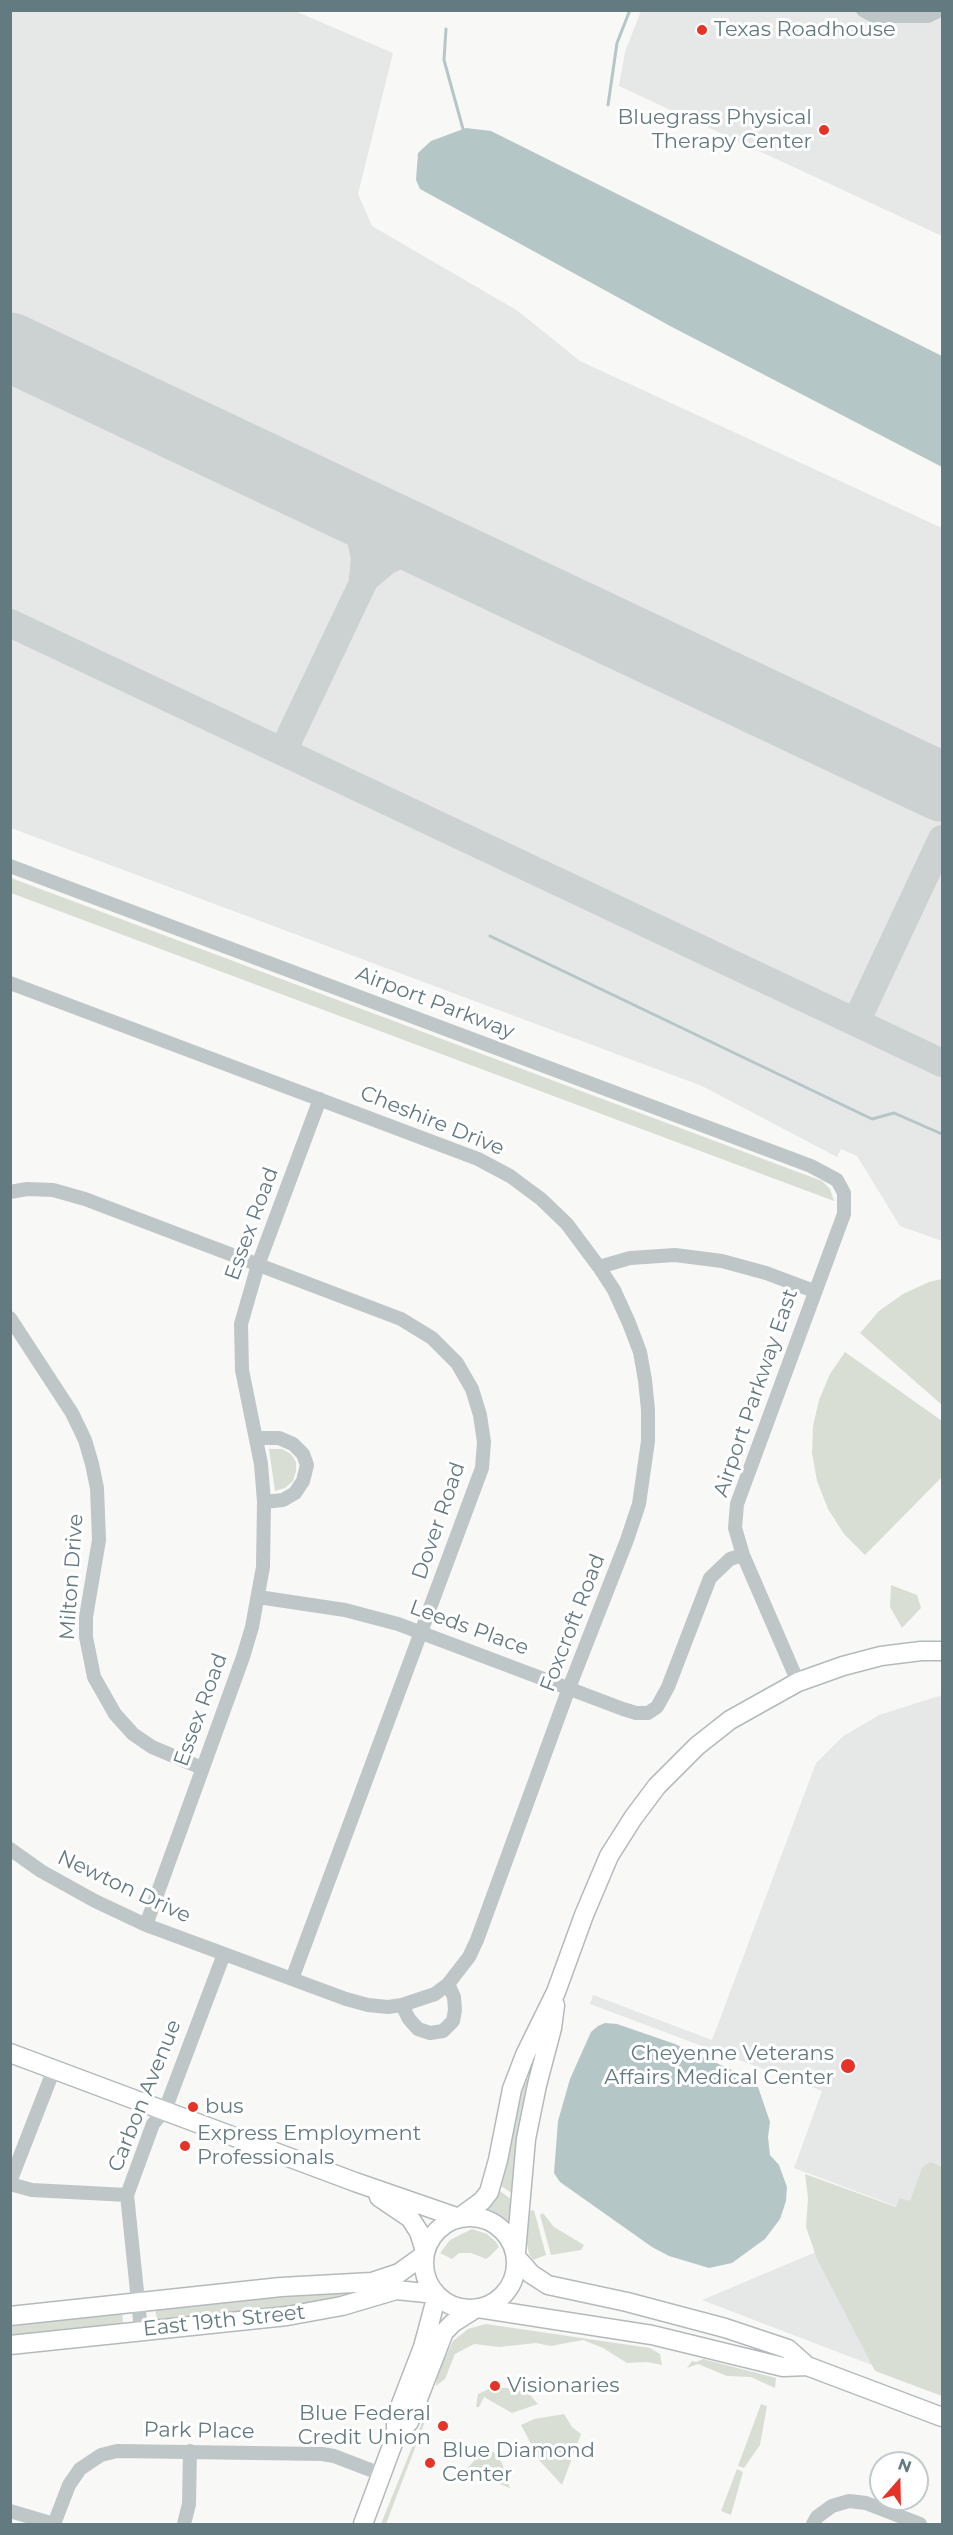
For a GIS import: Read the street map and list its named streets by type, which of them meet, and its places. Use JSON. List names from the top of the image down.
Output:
{
  "streets": {
    "main road": ["East 19th Street"],
    "street": [
      "Airport Parkway",
      "Cheshire Drive",
      "Essex Road",
      "Airport Parkway East",
      "Dover Road",
      "Milton Drive",
      "Foxcroft Road",
      "Leeds Place",
      "Newton Drive",
      "Carbon Avenue",
      "Park Place"
    ]
  },
  "crossings": [
    ["Airport Parkway", "Airport Parkway East"],
    ["Cheshire Drive", "Essex Road"],
    ["Cheshire Drive", "Foxcroft Road"],
    ["Essex Road", "Dover Road"],
    ["Essex Road", "Milton Drive"],
    ["Essex Road", "Leeds Place"],
    ["Essex Road", "Newton Drive"],
    ["Airport Parkway East", "Leeds Place"],
    ["Dover Road", "Foxcroft Road"],
    ["Dover Road", "Leeds Place"],
    ["Foxcroft Road", "Leeds Place"],
    ["Foxcroft Road", "Newton Drive"],
    ["Foxcroft Road", "Carbon Avenue"],
    ["Newton Drive", "Carbon Avenue"],
    ["Carbon Avenue", "East 19th Street"]
  ],
  "places": [
    "Texas Roadhouse",
    "Bluegrass Physical Therapy Center",
    "Cheyenne Veterans Affairs Medical Center",
    "bus",
    "Express Employment Professionals",
    "Visionaries",
    "Blue Federal Credit Union",
    "Blue Diamond Center"
  ],
  "north": "top"
}
